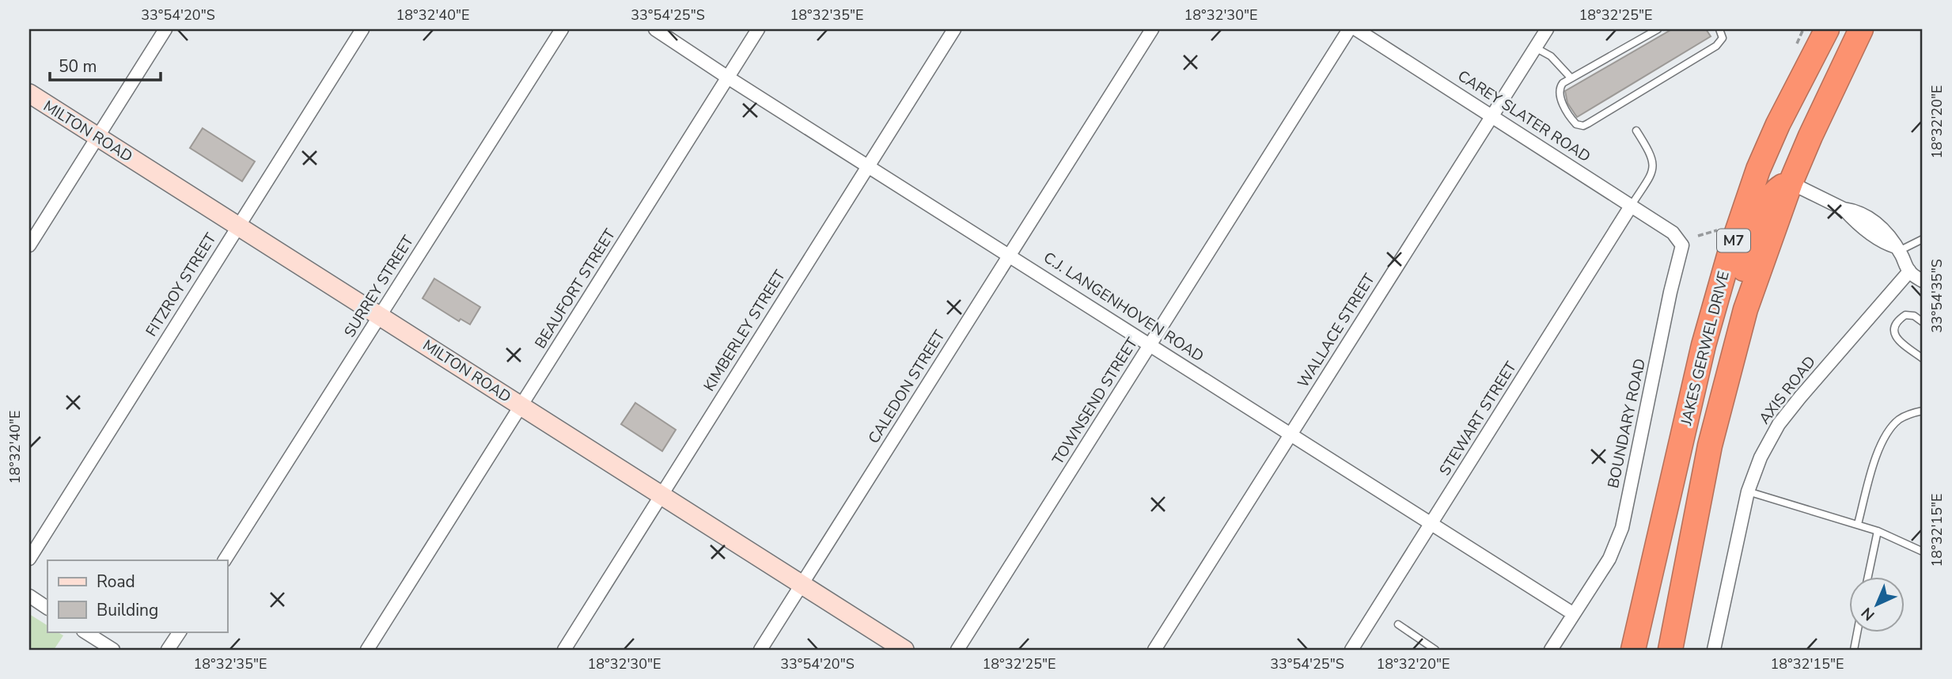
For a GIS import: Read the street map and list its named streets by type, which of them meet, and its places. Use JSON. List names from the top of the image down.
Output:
{
  "streets": {
    "highway": ["M7", "JAKES GERWEL DRIVE"],
    "street": [
      "CAREY SLATER ROAD",
      "MILTON ROAD",
      "FITZROY STREET",
      "SURREY STREET",
      "BEAUFORT STREET",
      "C.J. LANGENHOVEN ROAD",
      "KIMBERLEY STREET",
      "WALLACE STREET",
      "CALEDON STREET",
      "AXIS ROAD",
      "TOWNSEND STREET",
      "STEWART STREET",
      "BOUNDARY ROAD"
    ]
  },
  "crossings": [
    ["CAREY SLATER ROAD", "WALLACE STREET"],
    ["CAREY SLATER ROAD", "STEWART STREET"],
    ["CAREY SLATER ROAD", "BOUNDARY ROAD"],
    ["MILTON ROAD", "FITZROY STREET"],
    ["MILTON ROAD", "SURREY STREET"],
    ["MILTON ROAD", "BEAUFORT STREET"],
    ["MILTON ROAD", "KIMBERLEY STREET"],
    ["MILTON ROAD", "CALEDON STREET"],
    ["BEAUFORT STREET", "C.J. LANGENHOVEN ROAD"],
    ["C.J. LANGENHOVEN ROAD", "KIMBERLEY STREET"],
    ["C.J. LANGENHOVEN ROAD", "WALLACE STREET"],
    ["C.J. LANGENHOVEN ROAD", "CALEDON STREET"],
    ["C.J. LANGENHOVEN ROAD", "TOWNSEND STREET"],
    ["C.J. LANGENHOVEN ROAD", "STEWART STREET"],
    ["C.J. LANGENHOVEN ROAD", "BOUNDARY ROAD"]
  ],
  "legend": ["Road", "Building"],
  "scale_bar": "50 m",
  "north": "bottom left",
  "coordinates": [
    "33°54'20\"S",
    "18°32'40\"E",
    "33°54'25\"S",
    "18°32'35\"E",
    "18°32'30\"E",
    "18°32'25\"E",
    "18°32'20\"E",
    "33°54'35\"S",
    "18°32'15\"E"
  ]
}
